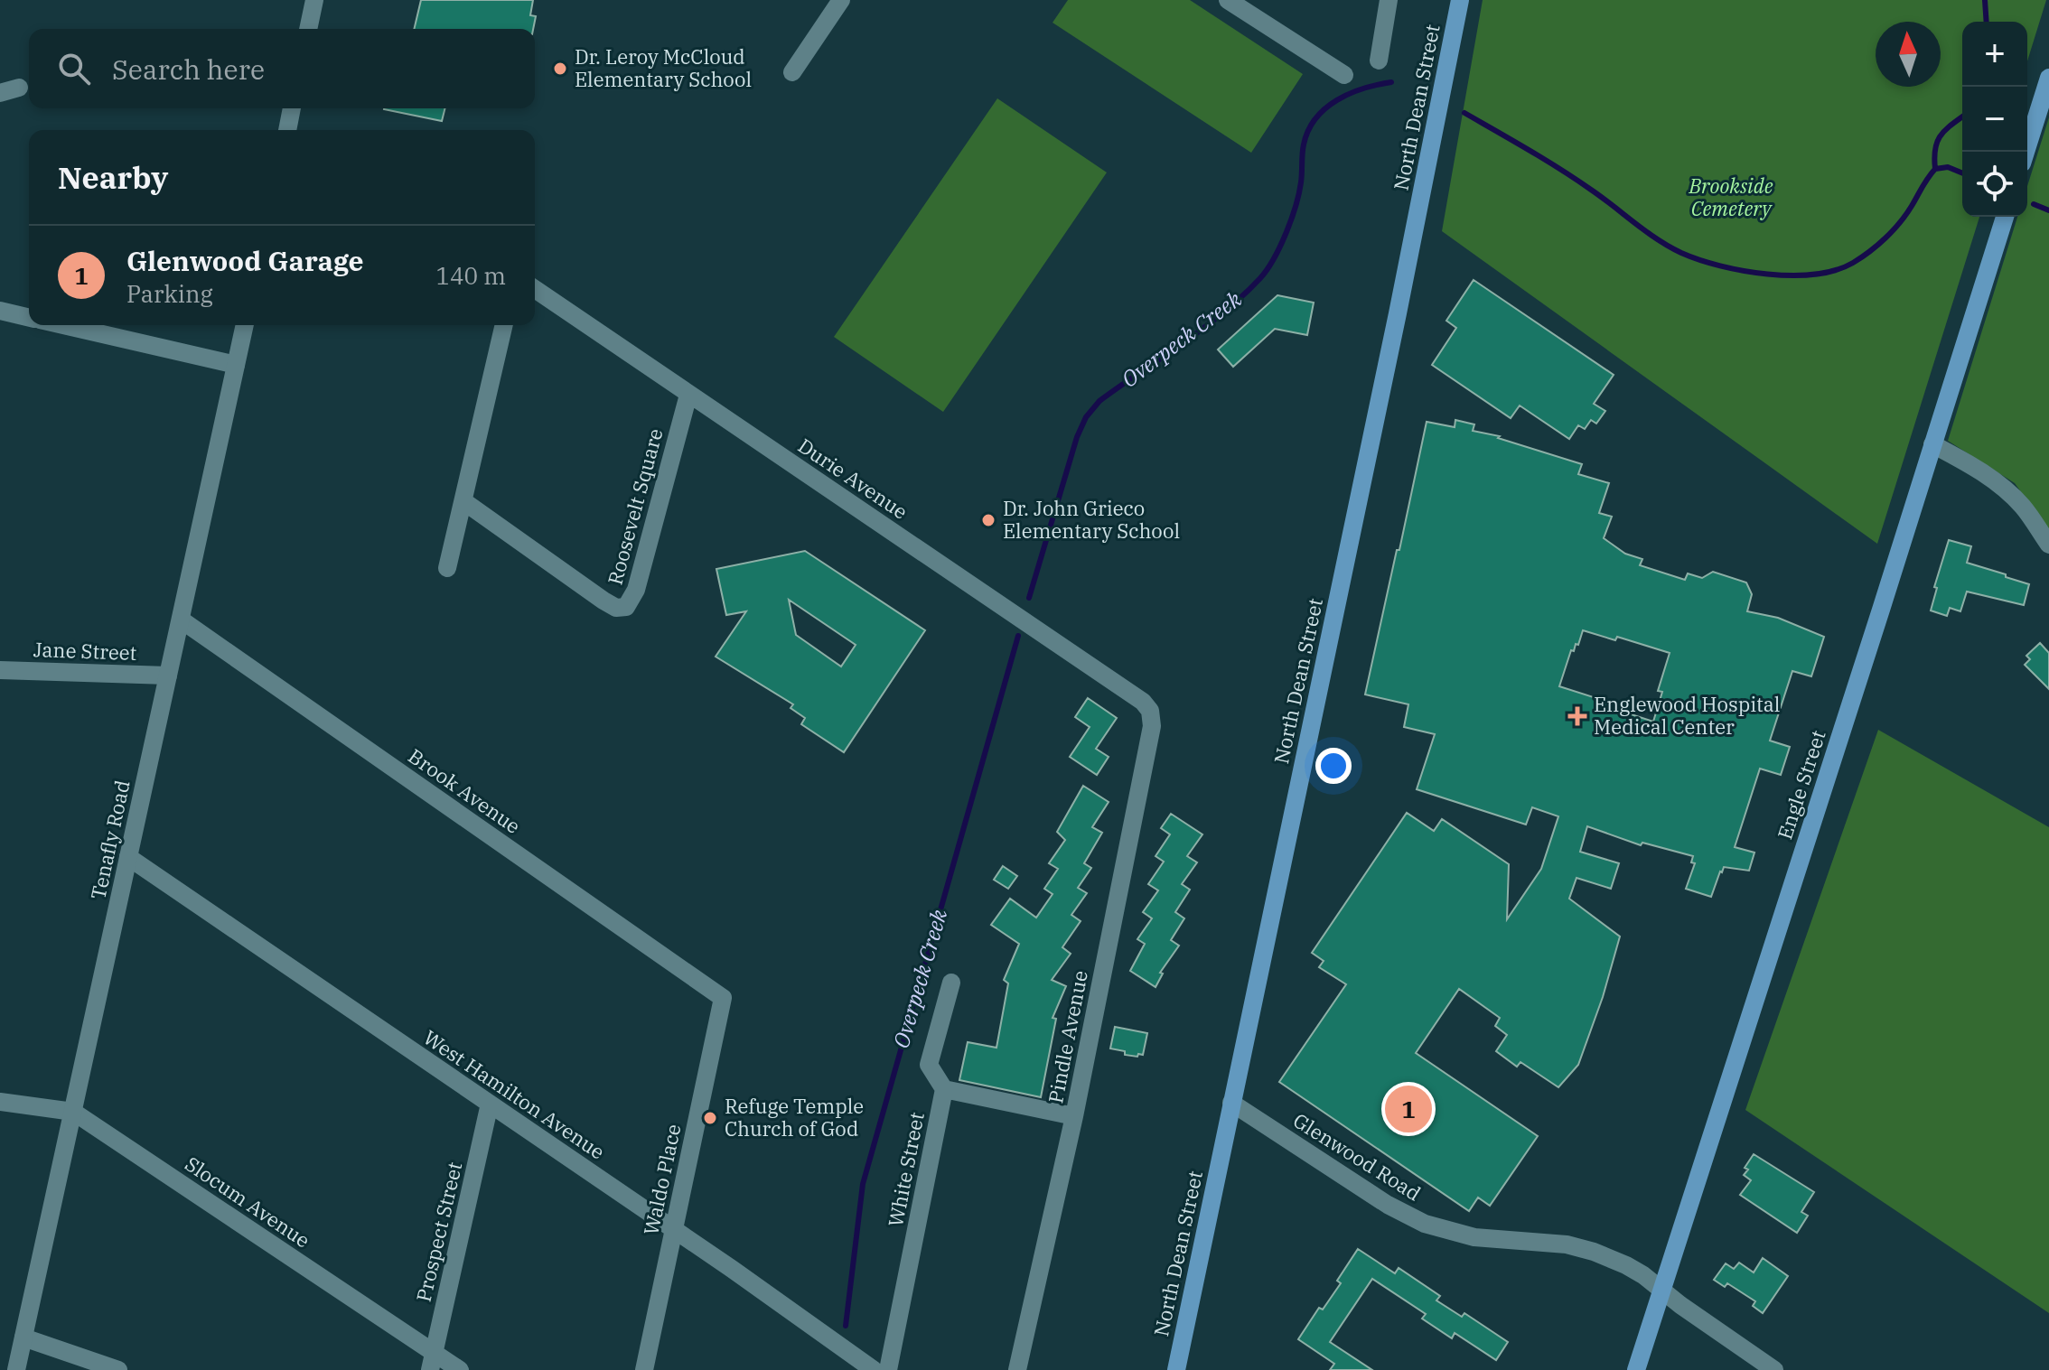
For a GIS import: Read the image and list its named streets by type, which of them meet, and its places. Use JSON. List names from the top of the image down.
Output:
{
  "streets": {
    "main road": ["North Dean Street", "Engle Street"],
    "street": [
      "Durie Avenue",
      "Roosevelt Square",
      "Jane Street",
      "Brook Avenue",
      "Tenafly Road",
      "Pindle Avenue",
      "West Hamilton Avenue",
      "Glenwood Road",
      "White Street",
      "Waldo Place",
      "Slocum Avenue",
      "Prospect Street"
    ]
  },
  "crossings": [
    ["North Dean Street", "Glenwood Road"],
    ["Durie Avenue", "Roosevelt Square"],
    ["Durie Avenue", "Pindle Avenue"],
    ["Jane Street", "Tenafly Road"],
    ["Engle Street", "Glenwood Road"],
    ["Brook Avenue", "Tenafly Road"],
    ["Brook Avenue", "Waldo Place"],
    ["Tenafly Road", "West Hamilton Avenue"],
    ["Tenafly Road", "Slocum Avenue"],
    ["West Hamilton Avenue", "Waldo Place"],
    ["West Hamilton Avenue", "Prospect Street"],
    ["Slocum Avenue", "Prospect Street"]
  ],
  "water": ["Overpeck Creek"],
  "parks": ["Brookside Cemetery"],
  "places": {
    "other": ["Dr. Leroy McCloud Elementary School", "Dr. John Grieco Elementary School", "Refuge Temple Church of God"],
    "health": ["Englewood Hospital Medical Center"]
  },
  "north": "top",
  "page": {
    "map_buttons": ["+", "−"],
    "search": "Search here",
    "heading": "Nearby",
    "list": [
      {
        "mark": "1",
        "name": "Glenwood Garage",
        "note": "Parking",
        "value": "140 m"
      }
    ],
    "pins": "1"
  }
}
